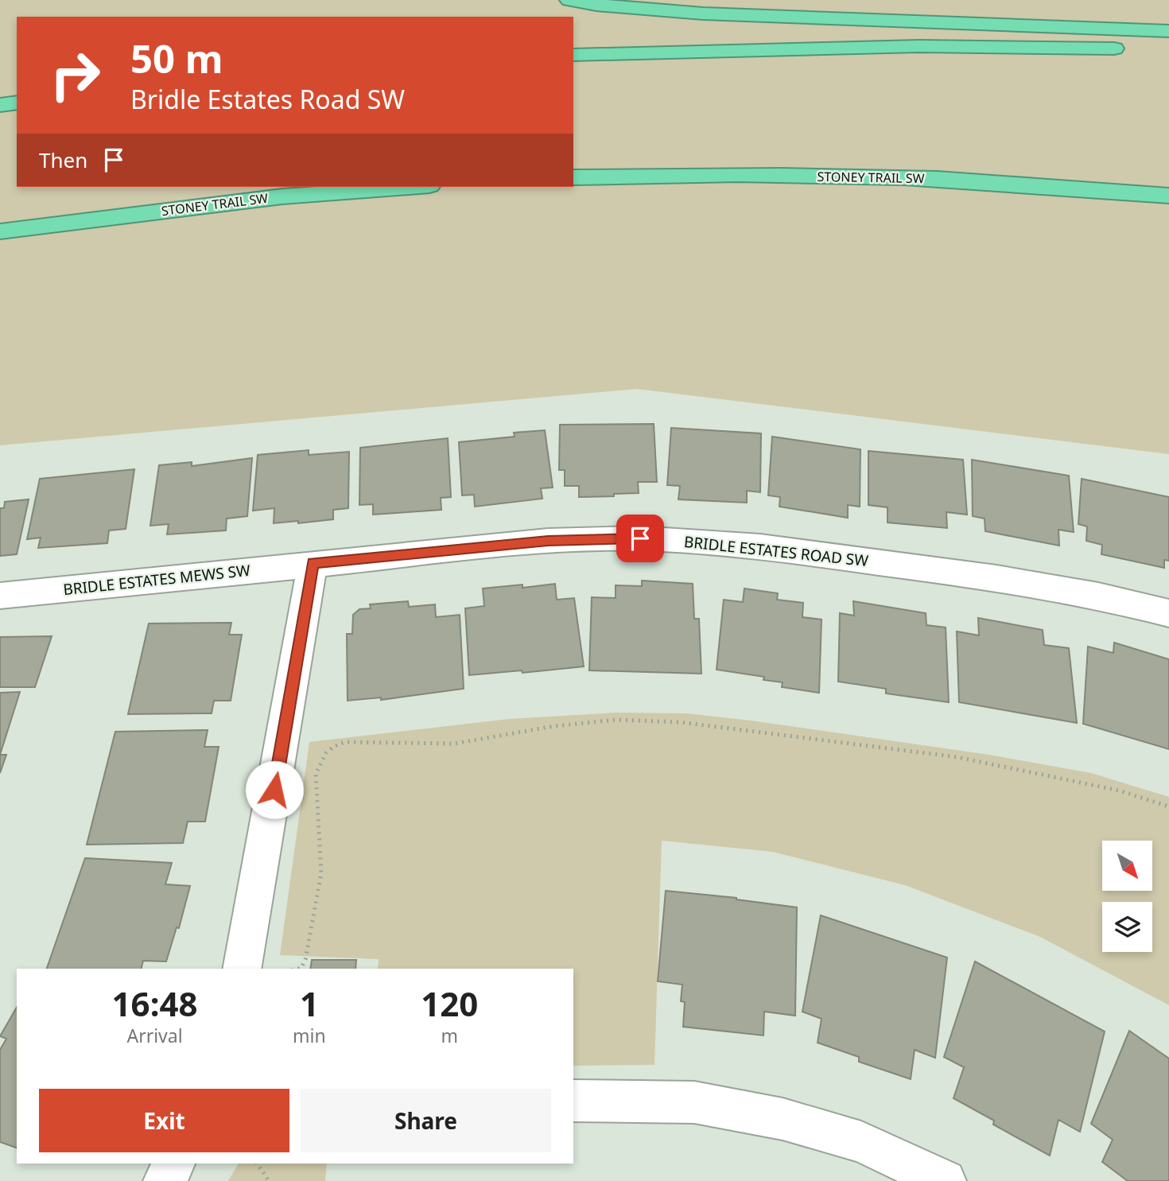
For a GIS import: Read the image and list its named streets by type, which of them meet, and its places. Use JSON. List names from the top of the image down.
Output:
{
  "streets": {
    "highway": ["STONEY TRAIL SW"],
    "street": ["BRIDLE ESTATES ROAD SW", "BRIDLE ESTATES MEWS SW"]
  },
  "crossings": [
    ["BRIDLE ESTATES ROAD SW", "BRIDLE ESTATES MEWS SW"]
  ],
  "north": "bottom right",
  "page": {
    "turn": ["50 m", "Bridle Estates Road SW"],
    "then": "Then",
    "eta": [
      "16:48",
      "Arrival",
      "1",
      "min",
      "120",
      "m"
    ],
    "buttons": ["Exit", "Share"]
  }
}
